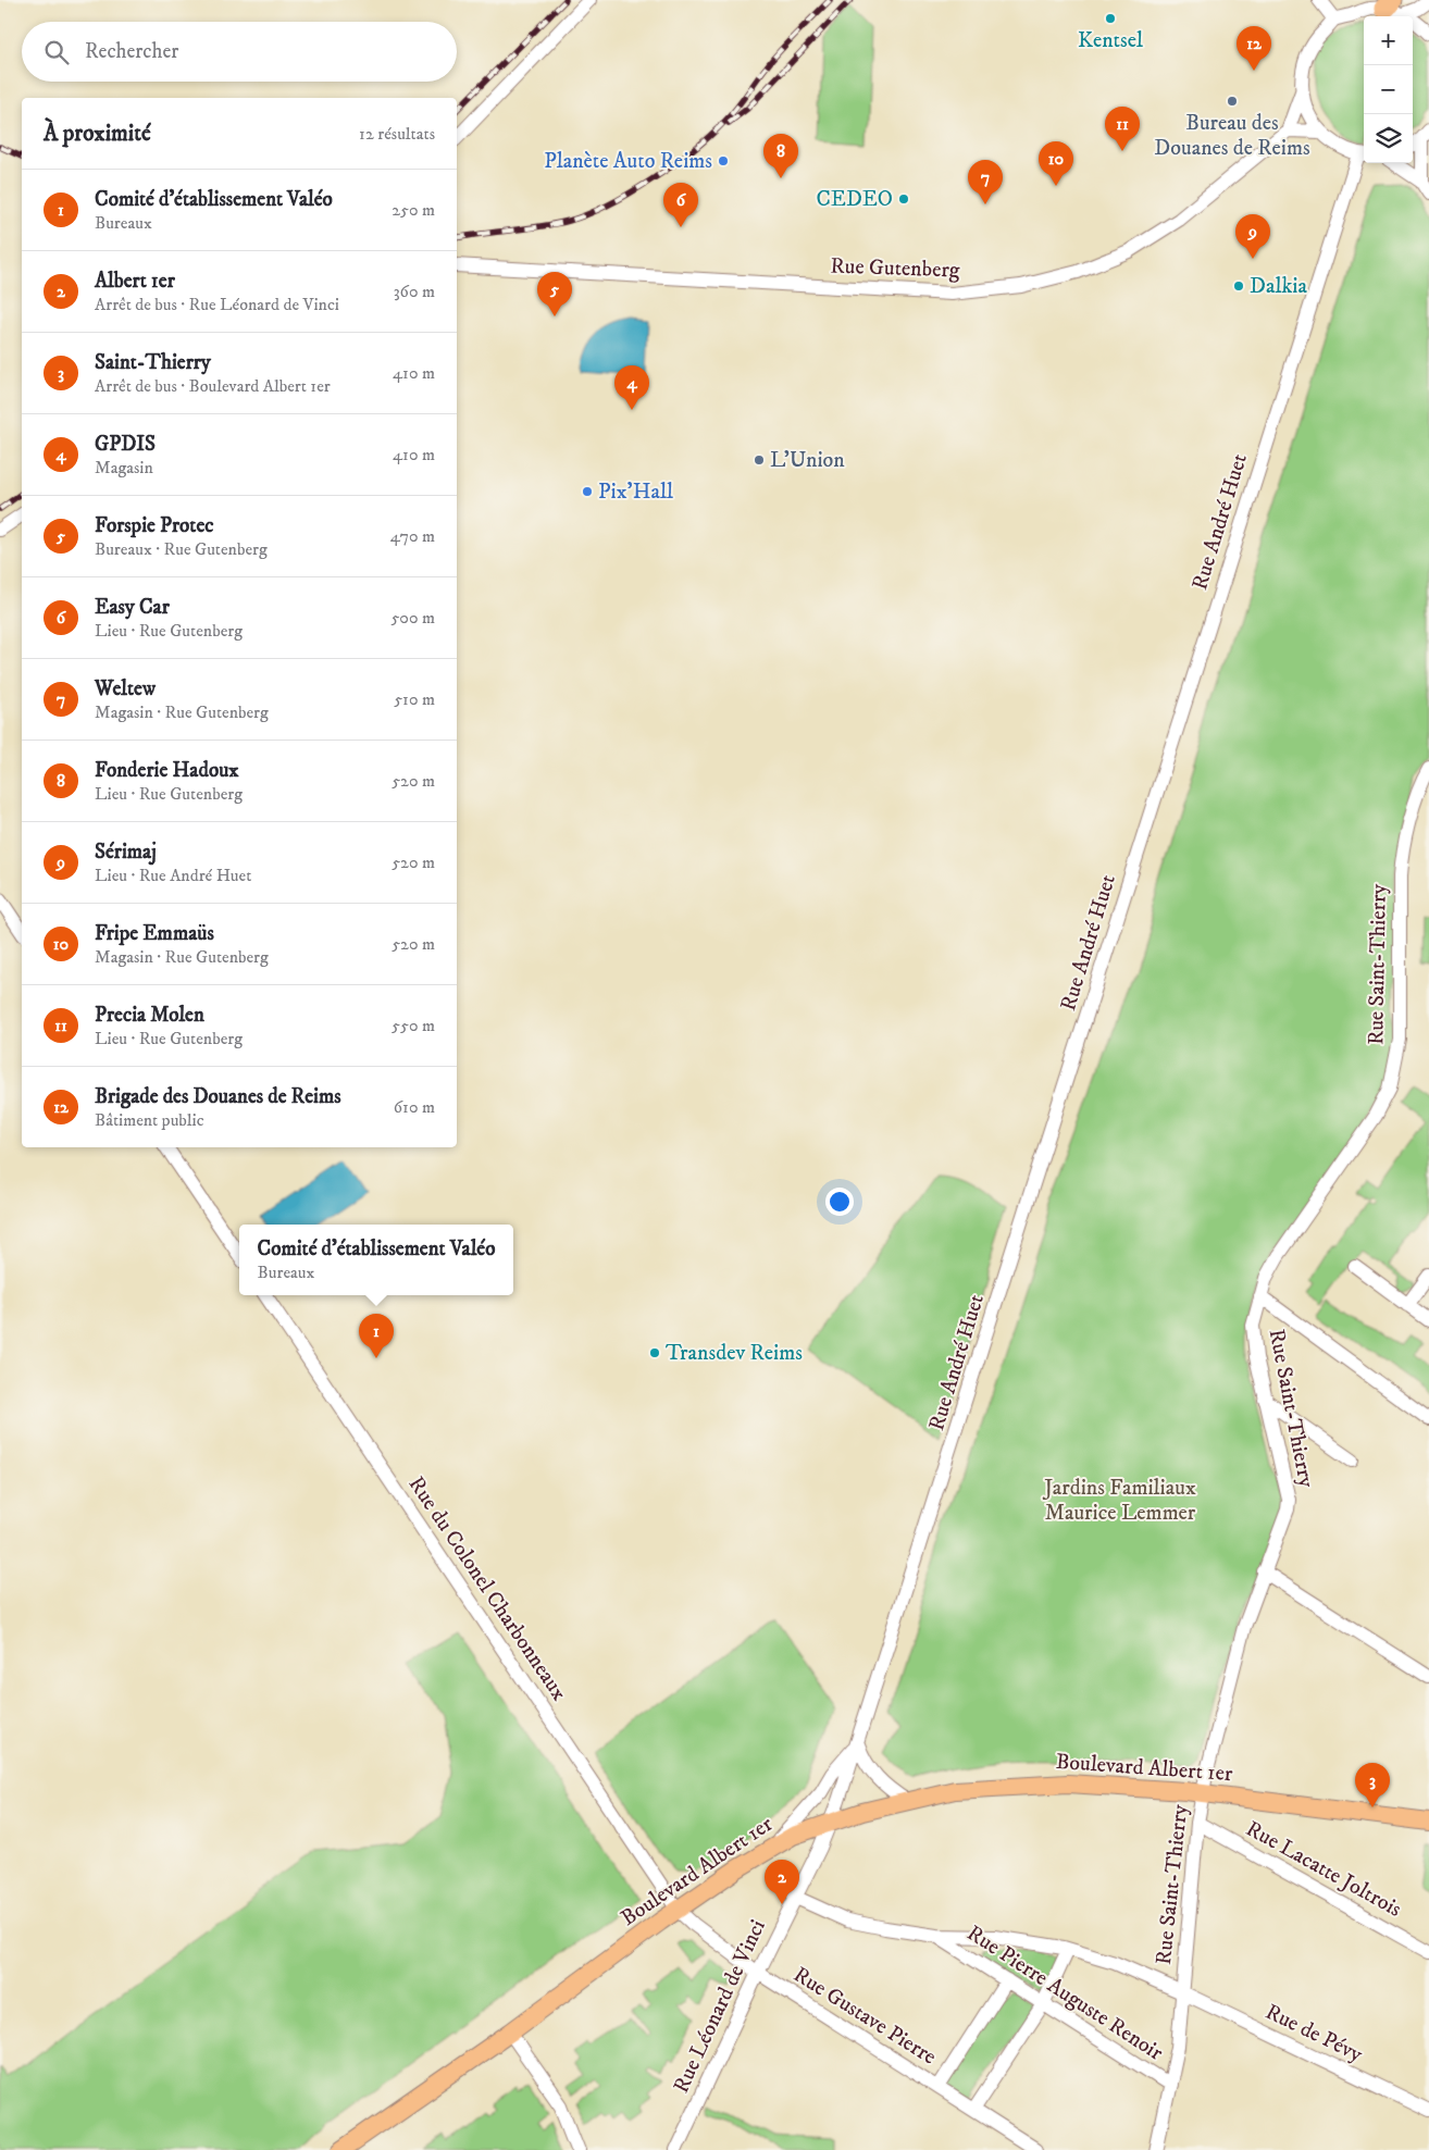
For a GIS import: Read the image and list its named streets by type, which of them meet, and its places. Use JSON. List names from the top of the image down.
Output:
{
  "streets": {
    "main road": ["Boulevard Albert 1er"],
    "street": [
      "Rue Gutenberg",
      "Rue André Huet",
      "Rue Saint-Thierry",
      "Rue du Colonel Charbonneaux",
      "Rue Lacatte Joltrois",
      "Rue Pierre Auguste Renoir",
      "Rue Léonard de Vinci",
      "Rue Gustave Pierre",
      "Rue de Pévy"
    ]
  },
  "crossings": [
    ["Rue André Huet", "Boulevard Albert 1er"],
    ["Rue André Huet", "Rue Léonard de Vinci"],
    ["Rue Saint-Thierry", "Boulevard Albert 1er"],
    ["Rue Saint-Thierry", "Rue Lacatte Joltrois"],
    ["Rue Saint-Thierry", "Rue Pierre Auguste Renoir"],
    ["Rue Saint-Thierry", "Rue de Pévy"],
    ["Rue du Colonel Charbonneaux", "Boulevard Albert 1er"],
    ["Rue du Colonel Charbonneaux", "Rue Gustave Pierre"],
    ["Boulevard Albert 1er", "Rue Léonard de Vinci"],
    ["Boulevard Albert 1er", "Rue Gustave Pierre"],
    ["Rue Pierre Auguste Renoir", "Rue de Pévy"],
    ["Rue Léonard de Vinci", "Rue Gustave Pierre"],
    ["Rue Léonard de Vinci", "Rue de Pévy"]
  ],
  "parks": ["Jardins Familiaux Maurice Lemmer"],
  "places": [
    "Kentsel",
    "Bureau des Douanes de Reims",
    "Planète Auto Reims",
    "CEDEO",
    "Dalkia",
    "L'Union",
    "Pix'Hall",
    "Transdev Reims"
  ],
  "page": {
    "map_buttons": ["+", "−"],
    "search": "Rechercher",
    "pins": [
      "12",
      "11",
      "8",
      "10",
      "7",
      "6",
      "9",
      "5",
      "4",
      "1",
      "3",
      "2"
    ],
    "heading": ["À proximité", "12 résultats"],
    "list": [
      {
        "mark": "1",
        "name": "Comité d'établissement Valéo",
        "note": "Bureaux",
        "value": "250 m"
      },
      {
        "mark": "2",
        "name": "Albert 1er",
        "note": "Arrêt de bus · Rue Léonard de Vinci",
        "value": "360 m"
      },
      {
        "mark": "3",
        "name": "Saint-Thierry",
        "note": "Arrêt de bus · Boulevard Albert 1er",
        "value": "410 m"
      },
      {
        "mark": "4",
        "name": "GPDIS",
        "note": "Magasin",
        "value": "410 m"
      },
      {
        "mark": "5",
        "name": "Forspie Protec",
        "note": "Bureaux · Rue Gutenberg",
        "value": "470 m"
      },
      {
        "mark": "6",
        "name": "Easy Car",
        "note": "Lieu · Rue Gutenberg",
        "value": "500 m"
      },
      {
        "mark": "7",
        "name": "Weltew",
        "note": "Magasin · Rue Gutenberg",
        "value": "510 m"
      },
      {
        "mark": "8",
        "name": "Fonderie Hadoux",
        "note": "Lieu · Rue Gutenberg",
        "value": "520 m"
      },
      {
        "mark": "9",
        "name": "Sérimaj",
        "note": "Lieu · Rue André Huet",
        "value": "520 m"
      },
      {
        "mark": "10",
        "name": "Fripe Emmaüs",
        "note": "Magasin · Rue Gutenberg",
        "value": "520 m"
      },
      {
        "mark": "11",
        "name": "Precia Molen",
        "note": "Lieu · Rue Gutenberg",
        "value": "550 m"
      },
      {
        "mark": "12",
        "name": "Brigade des Douanes de Reims",
        "note": "Bâtiment public",
        "value": "610 m"
      }
    ],
    "popup": ["Comité d'établissement Valéo", "Bureaux"]
  }
}
